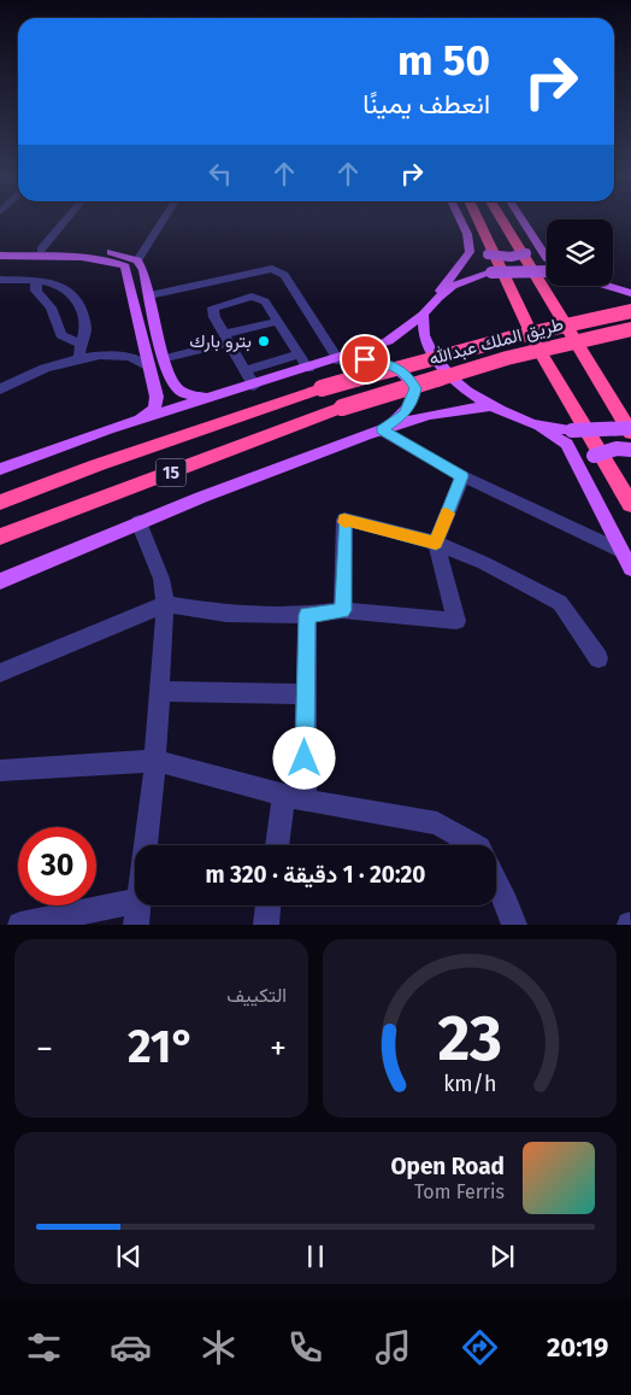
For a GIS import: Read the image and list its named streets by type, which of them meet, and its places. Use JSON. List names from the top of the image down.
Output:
{
  "streets": {
    "highway": ["طريق الملك عبدالله", "15"]
  },
  "places": ["بترو بارك"],
  "page": {
    "turn": ["50 m", "انعطف يمينًا"],
    "limit": "30",
    "trip": "20:20 · 1 دقيقة · 320 m",
    "tile": "التكييف",
    "heat": ["−", "21°", "+"],
    "song": ["Open Road", "Tom Ferris"],
    "tabs": "20:19",
    "gauge": ["23", "km/h"]
  }
}
